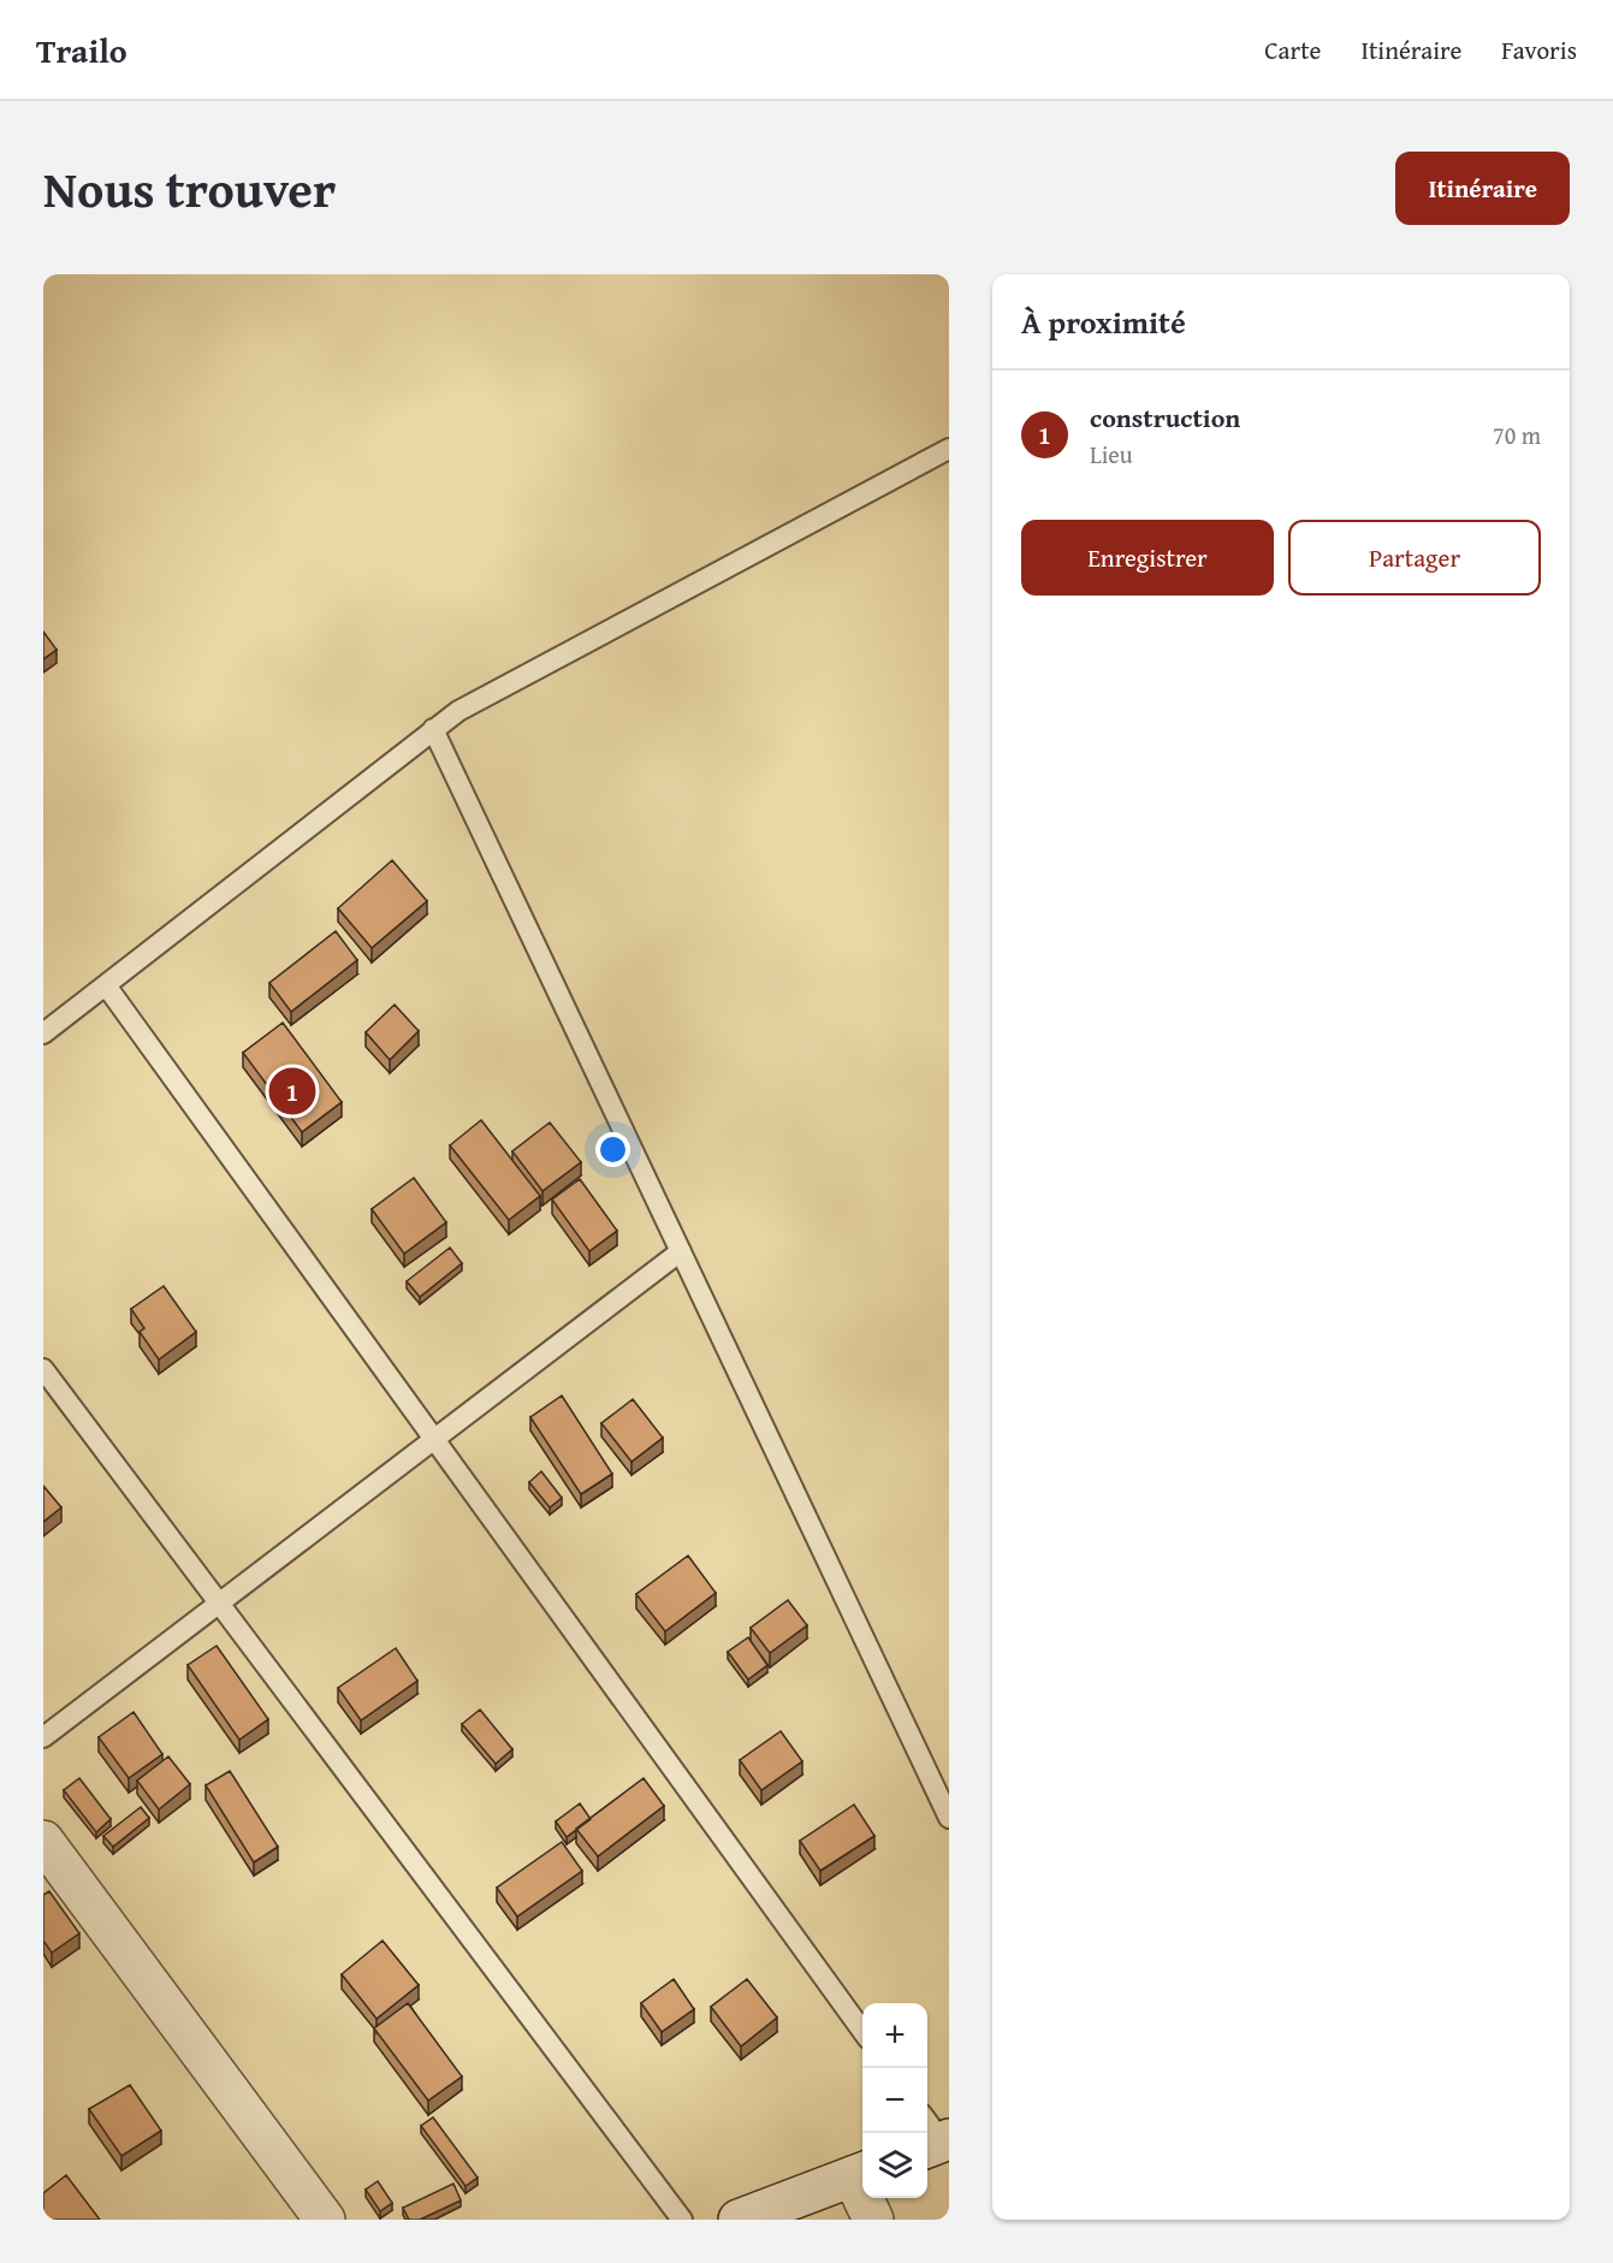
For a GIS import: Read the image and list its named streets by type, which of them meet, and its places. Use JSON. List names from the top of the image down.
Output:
{
  "page": {
    "header": "Trailo",
    "nav": ["Carte", "Itinéraire", "Favoris"],
    "title": "Nous trouver",
    "buttons": [
      "Itinéraire",
      ["Enregistrer", "Partager"]
    ],
    "heading": "À proximité",
    "list": [
      {
        "mark": "1",
        "name": "construction",
        "note": "Lieu",
        "value": "70 m"
      }
    ],
    "pins": "1",
    "map_buttons": ["+", "−"]
  }
}
